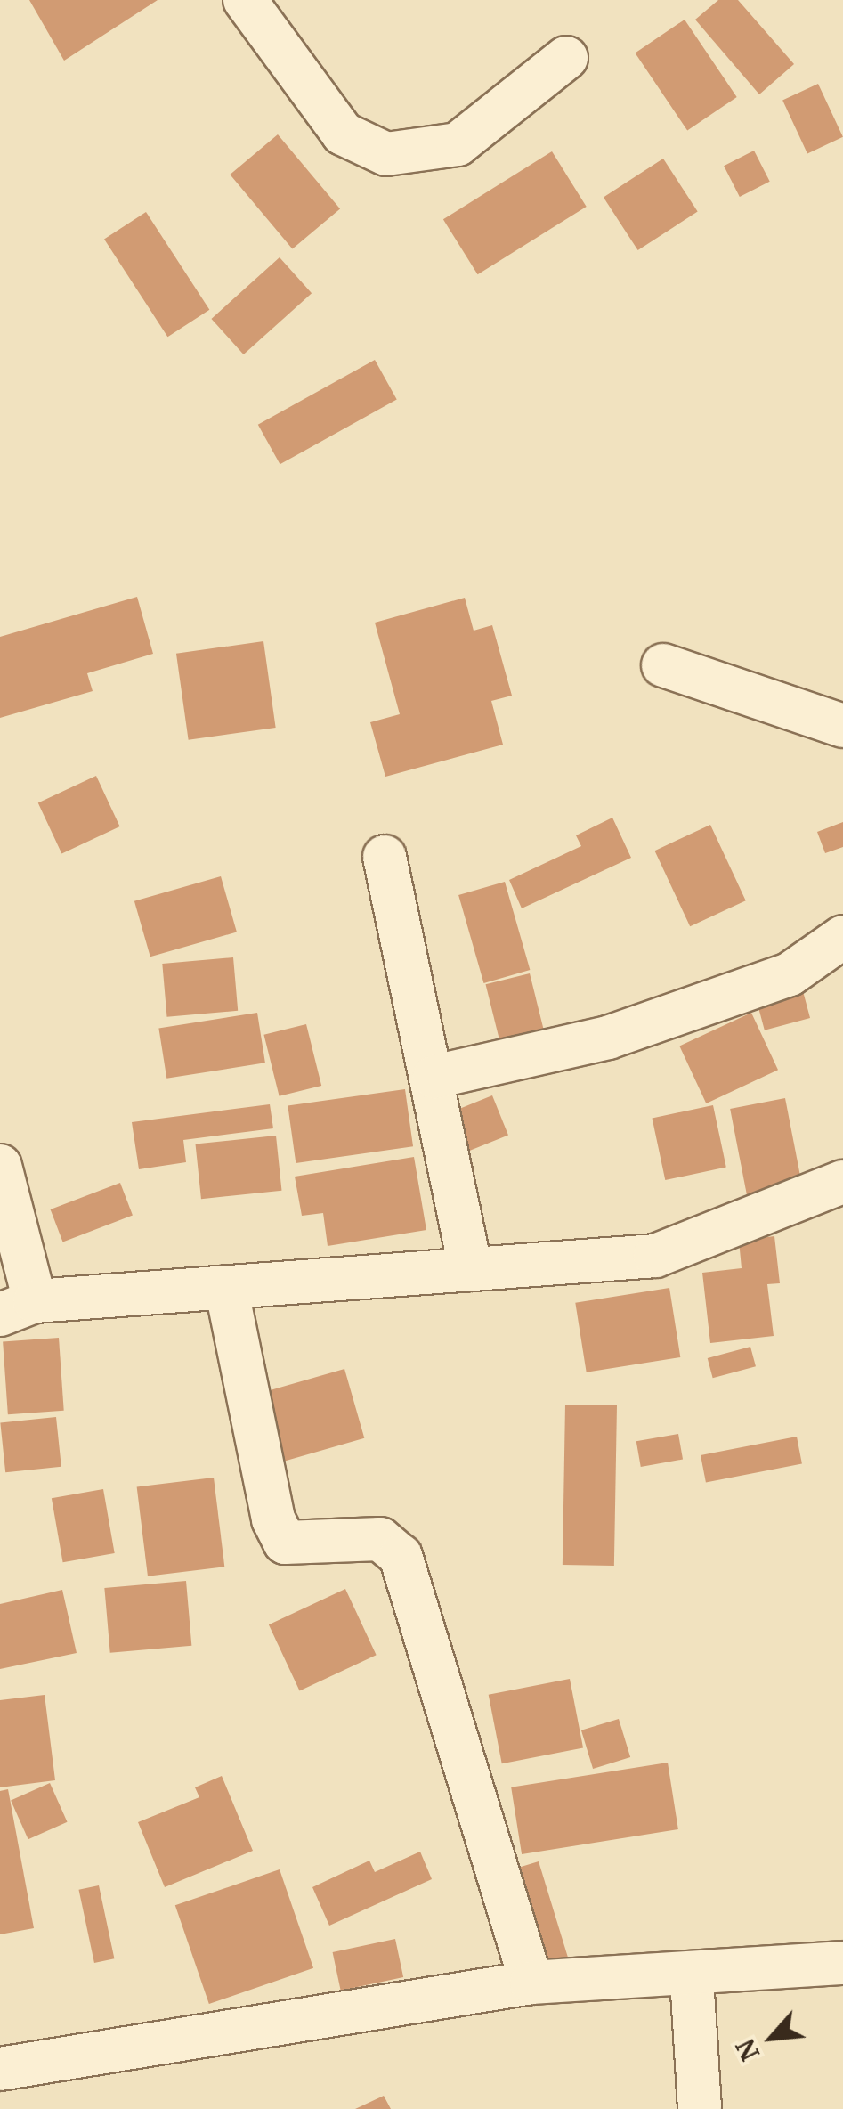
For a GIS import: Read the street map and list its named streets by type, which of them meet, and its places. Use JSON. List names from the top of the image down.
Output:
{
  "north": "bottom left"
}
